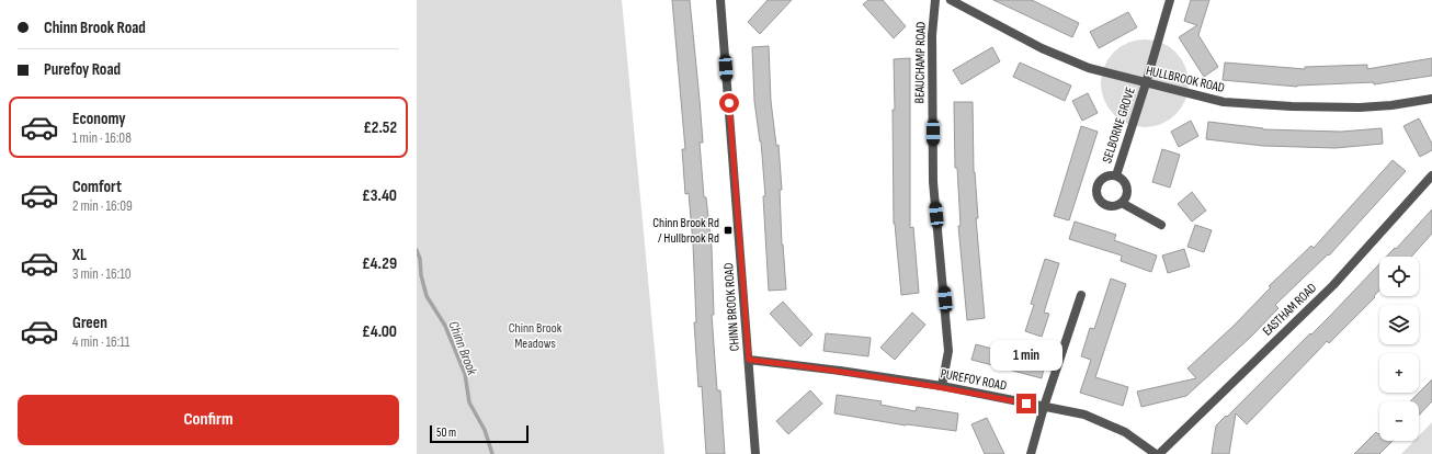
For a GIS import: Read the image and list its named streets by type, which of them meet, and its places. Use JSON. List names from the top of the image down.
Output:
{
  "streets": {
    "street": [
      "BEAUCHAMP ROAD",
      "HULLBROOK ROAD",
      "SELBORNE GROVE",
      "CHINN BROOK ROAD",
      "EASTHAM ROAD",
      "PUREFOY ROAD"
    ]
  },
  "crossings": [
    ["BEAUCHAMP ROAD", "PUREFOY ROAD"],
    ["HULLBROOK ROAD", "SELBORNE GROVE"],
    ["CHINN BROOK ROAD", "PUREFOY ROAD"],
    ["EASTHAM ROAD", "PUREFOY ROAD"]
  ],
  "water": ["Chinn Brook"],
  "parks": ["Chinn Brook Meadows"],
  "places": {
    "transit": ["Chinn Brook Rd / Hullbrook Rd"]
  },
  "scale_bar": "50 m",
  "page": {
    "banner": ["Chinn Brook Road", "Purefoy Road"],
    "list": [
      {
        "name": "Economy",
        "note": "1 min · 16:08",
        "value": "£2.52"
      },
      {
        "name": "Comfort",
        "note": "2 min · 16:09",
        "value": "£3.40"
      },
      {
        "name": "XL",
        "note": "3 min · 16:10",
        "value": "£4.29"
      },
      {
        "name": "Green",
        "note": "4 min · 16:11",
        "value": "£4.00"
      }
    ],
    "map_buttons": ["+", "−"],
    "bubble": "1 min",
    "buttons": "Confirm",
    "scale": "50 m"
  }
}
